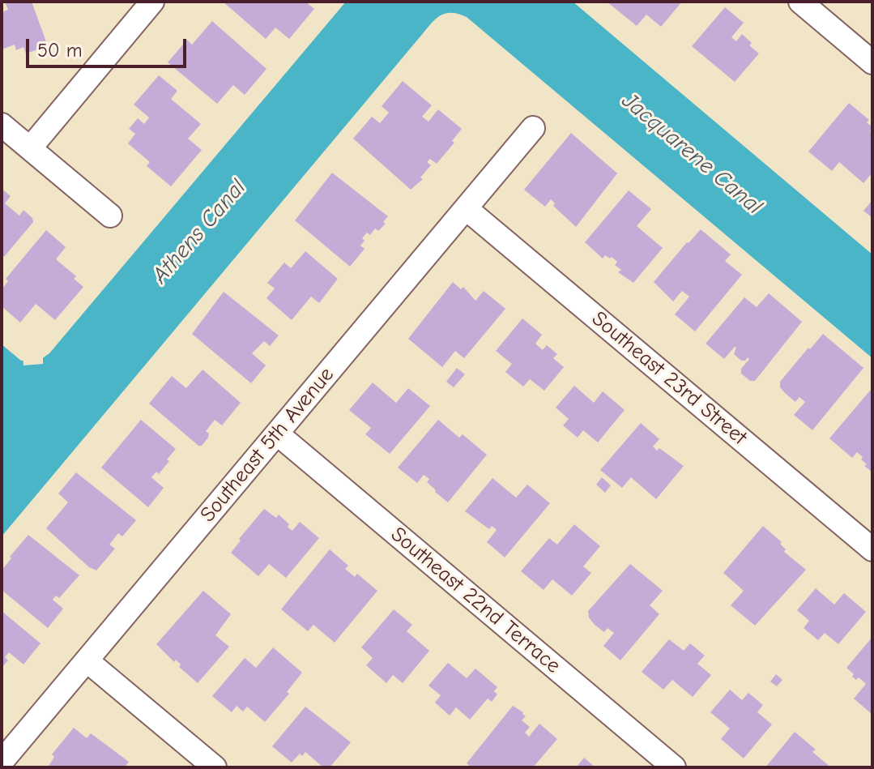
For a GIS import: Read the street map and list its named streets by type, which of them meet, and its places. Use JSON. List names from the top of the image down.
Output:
{
  "streets": {
    "street": ["Southeast 23rd Street", "Southeast 5th Avenue", "Southeast 22nd Terrace"]
  },
  "crossings": [
    ["Southeast 23rd Street", "Southeast 5th Avenue"],
    ["Southeast 5th Avenue", "Southeast 22nd Terrace"]
  ],
  "water": ["Jacquarene Canal", "Athens Canal"],
  "scale_bar": "50 m"
}
